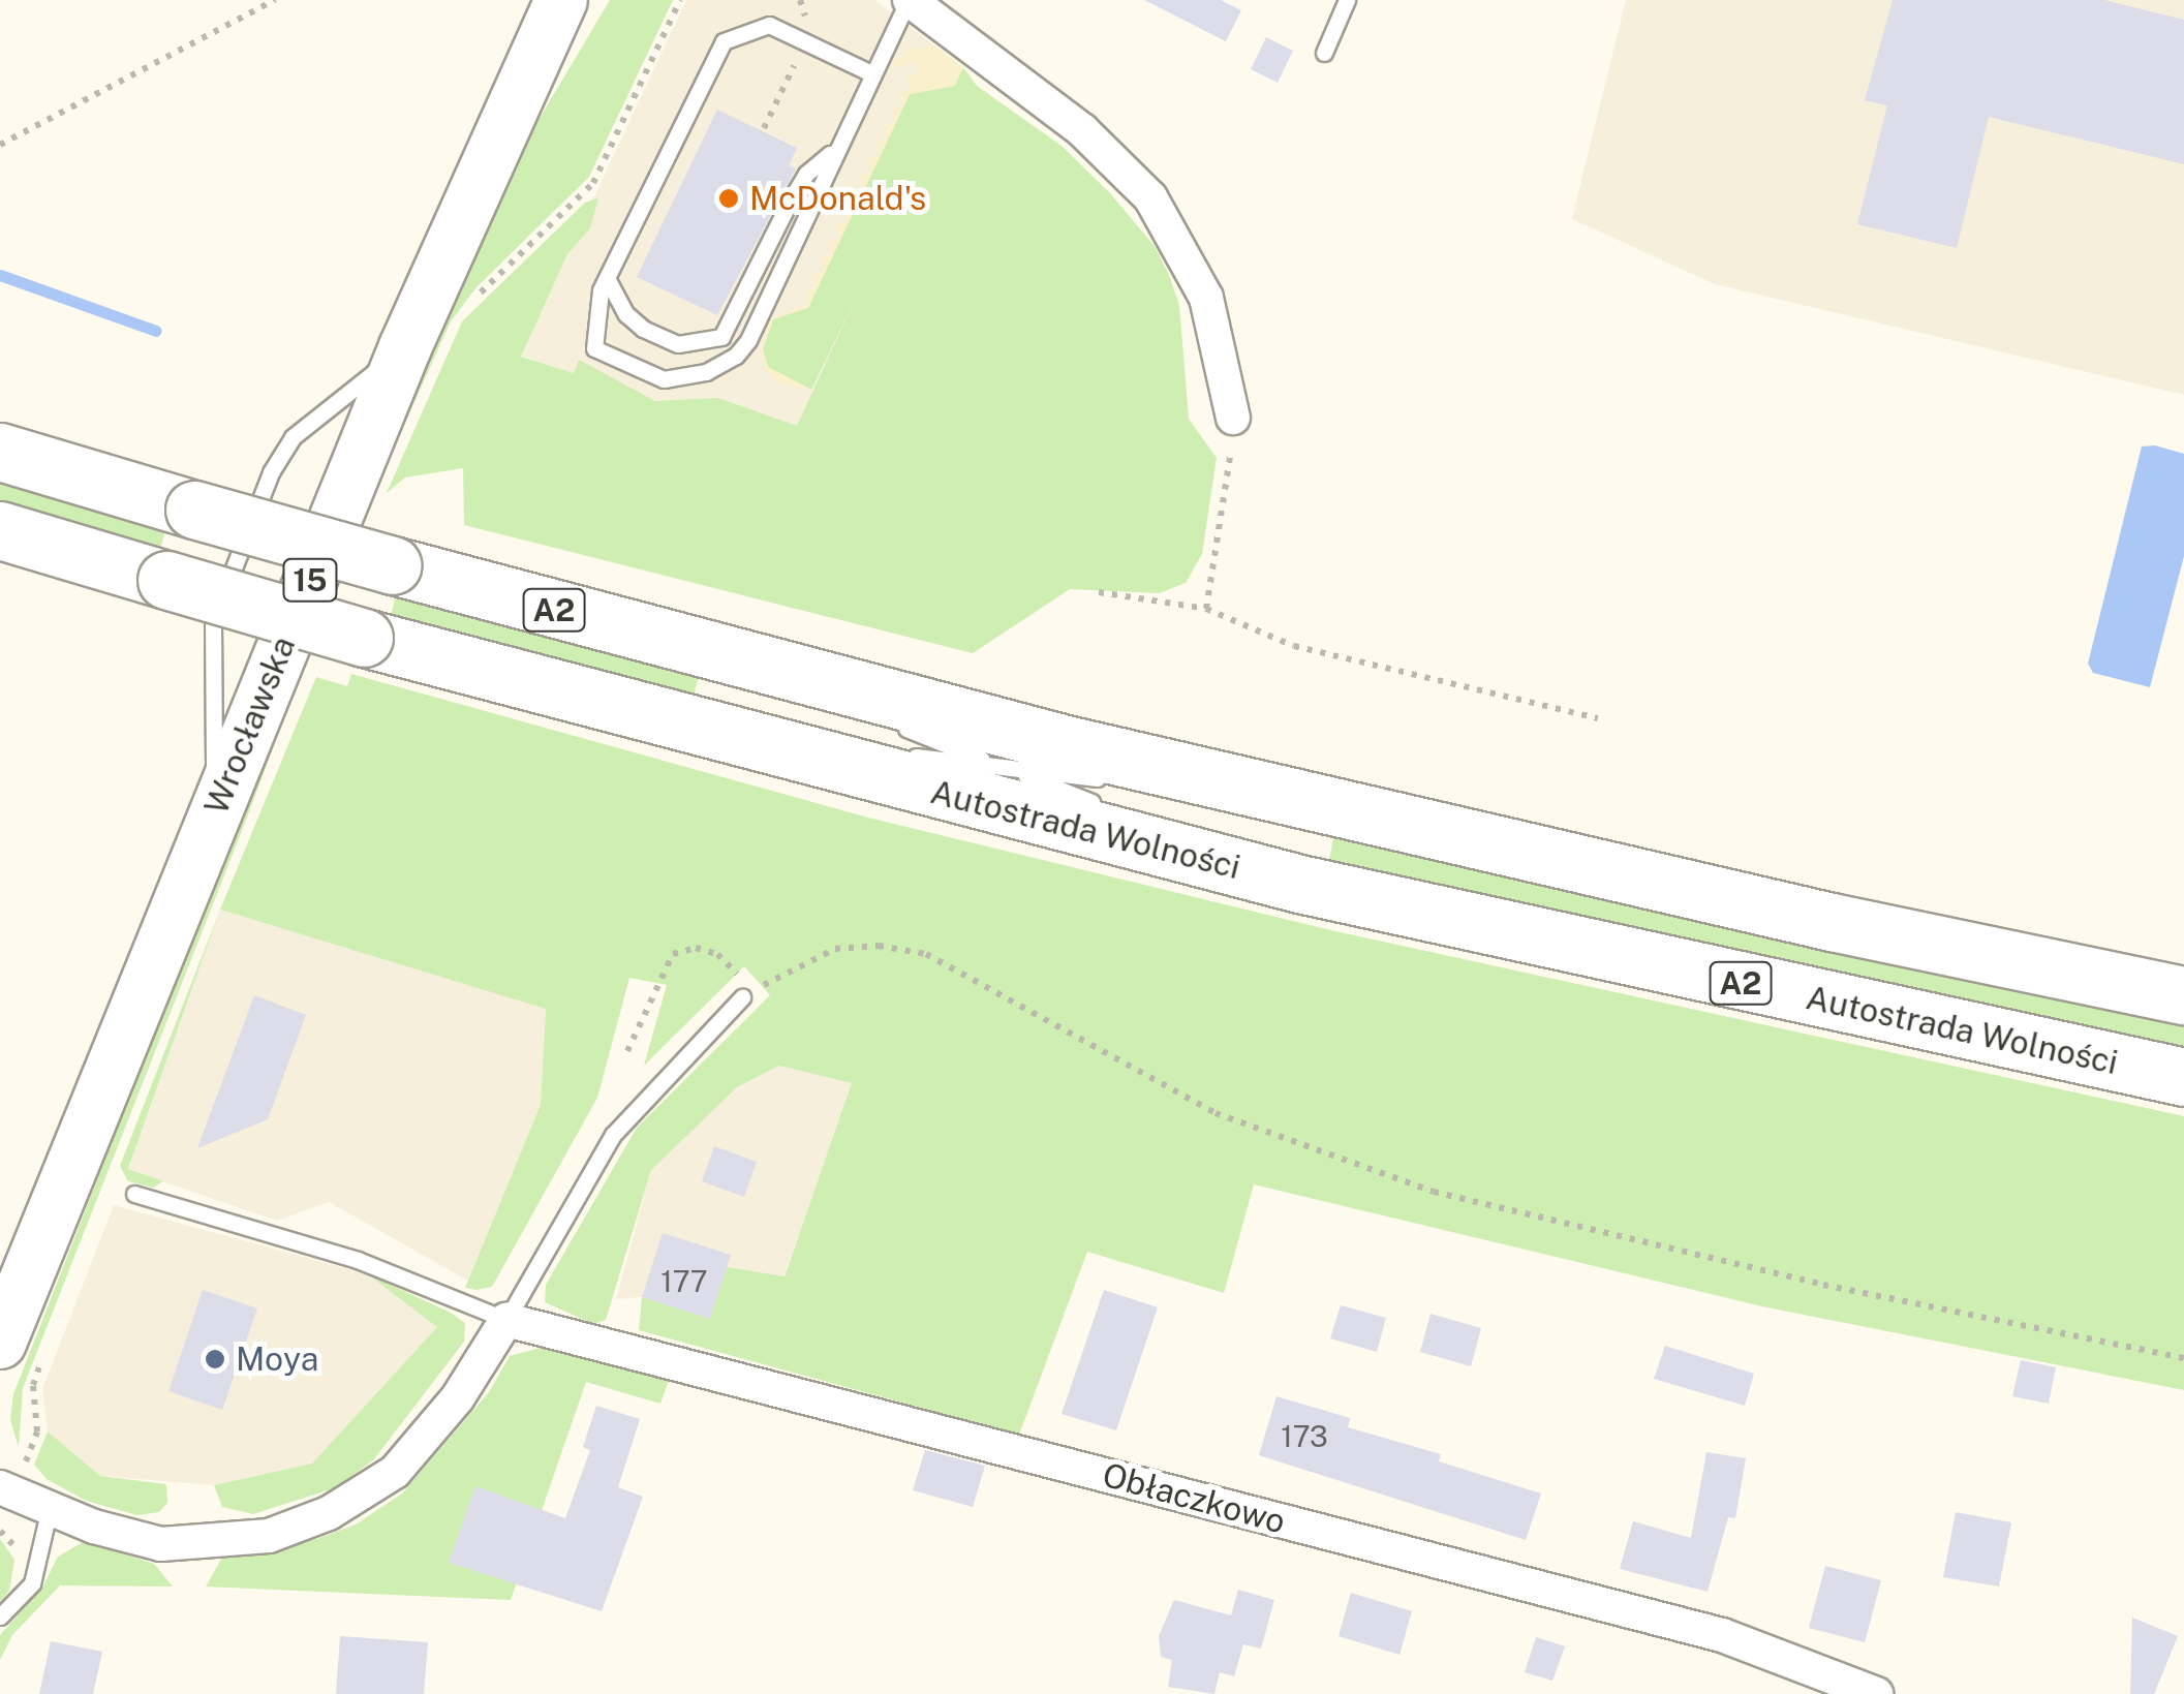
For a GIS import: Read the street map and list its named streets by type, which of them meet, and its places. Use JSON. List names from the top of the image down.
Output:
{
  "streets": {
    "highway": ["A2", "Autostrada Wolności"],
    "main road": ["15", "Wrocławska"],
    "street": ["Obłaczkowo"]
  },
  "places": ["McDonald's", "Moya"],
  "house_numbers": ["177", "173"]
}
